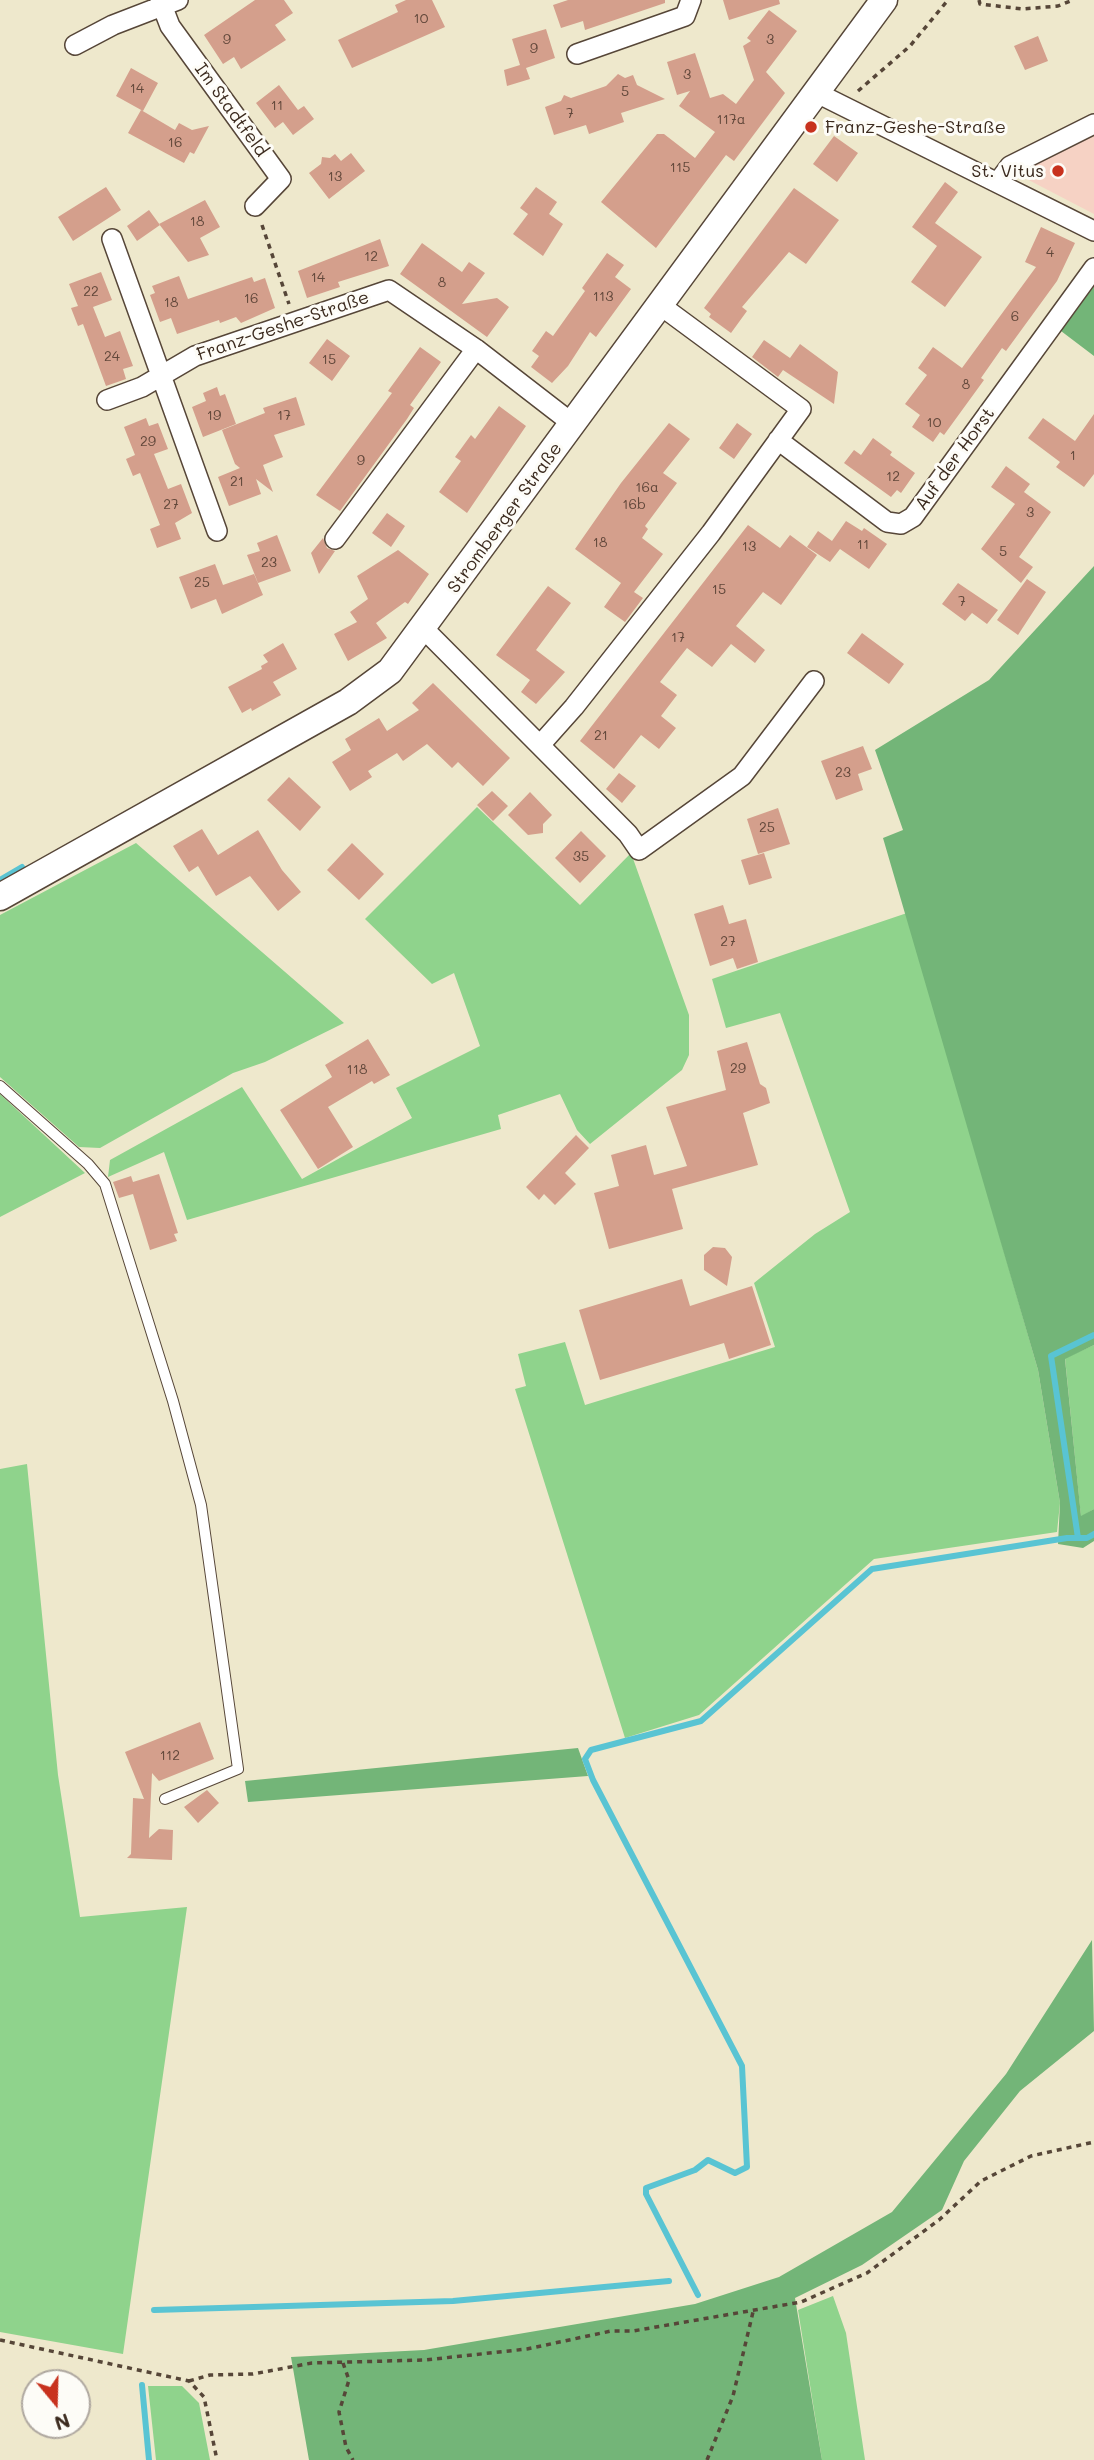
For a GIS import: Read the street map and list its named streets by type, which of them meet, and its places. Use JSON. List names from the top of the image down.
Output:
{
  "streets": {
    "main road": ["Stromberger Straße"],
    "street": ["Im Stadtfeld", "Franz-Geshe-Straße", "Auf der Horst"]
  },
  "crossings": [
    ["Franz-Geshe-Straße", "Stromberger Straße"]
  ],
  "places": ["Franz-Geshe-Straße", "St. Vitus"],
  "house_numbers": [
    "10",
    "9",
    "3",
    "9",
    "3",
    "14",
    "5",
    "11",
    "7",
    "117a",
    "16",
    "115",
    "13",
    "18",
    "4",
    "12",
    "14",
    "8",
    "22",
    "113",
    "16",
    "18",
    "6",
    "24",
    "15",
    "8",
    "19",
    "17",
    "10",
    "29",
    "1",
    "9",
    "12",
    "21",
    "16a",
    "27",
    "16b",
    "3",
    "18",
    "11",
    "13",
    "5",
    "23",
    "25",
    "15",
    "7",
    "17",
    "21",
    "23",
    "25",
    "35",
    "27",
    "29",
    "118",
    "112"
  ],
  "north": "bottom"
}
